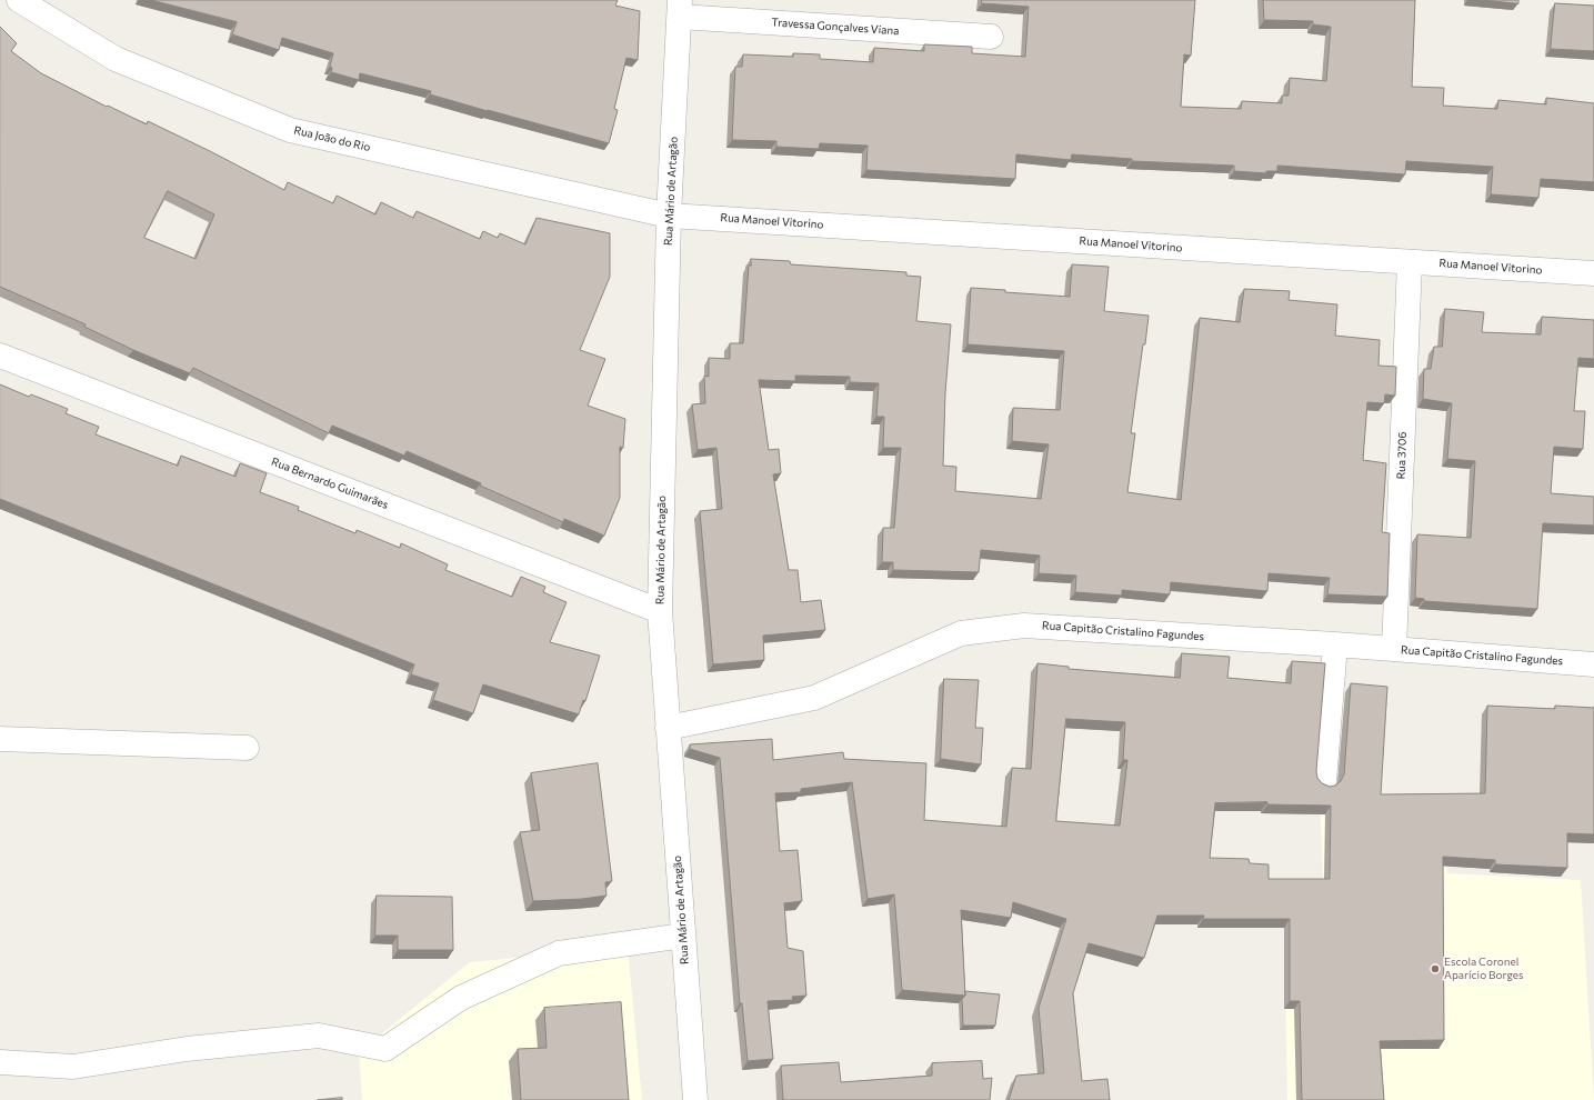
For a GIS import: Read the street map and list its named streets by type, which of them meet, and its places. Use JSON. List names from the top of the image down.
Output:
{
  "streets": {
    "street": [
      "Travessa Gonçalves Viana",
      "Rua João do Rio",
      "Rua Mário de Artagão",
      "Rua Manoel Vitorino",
      "Rua 3706",
      "Rua Bernardo Guimarães",
      "Rua Capitão Cristalino Fagundes"
    ]
  },
  "crossings": [
    ["Travessa Gonçalves Viana", "Rua Mário de Artagão"],
    ["Rua João do Rio", "Rua Mário de Artagão"],
    ["Rua João do Rio", "Rua Manoel Vitorino"],
    ["Rua Mário de Artagão", "Rua Manoel Vitorino"],
    ["Rua Mário de Artagão", "Rua Bernardo Guimarães"],
    ["Rua Mário de Artagão", "Rua Capitão Cristalino Fagundes"],
    ["Rua Manoel Vitorino", "Rua 3706"],
    ["Rua 3706", "Rua Capitão Cristalino Fagundes"]
  ],
  "places": ["Escola Coronel Aparício Borges"]
}
